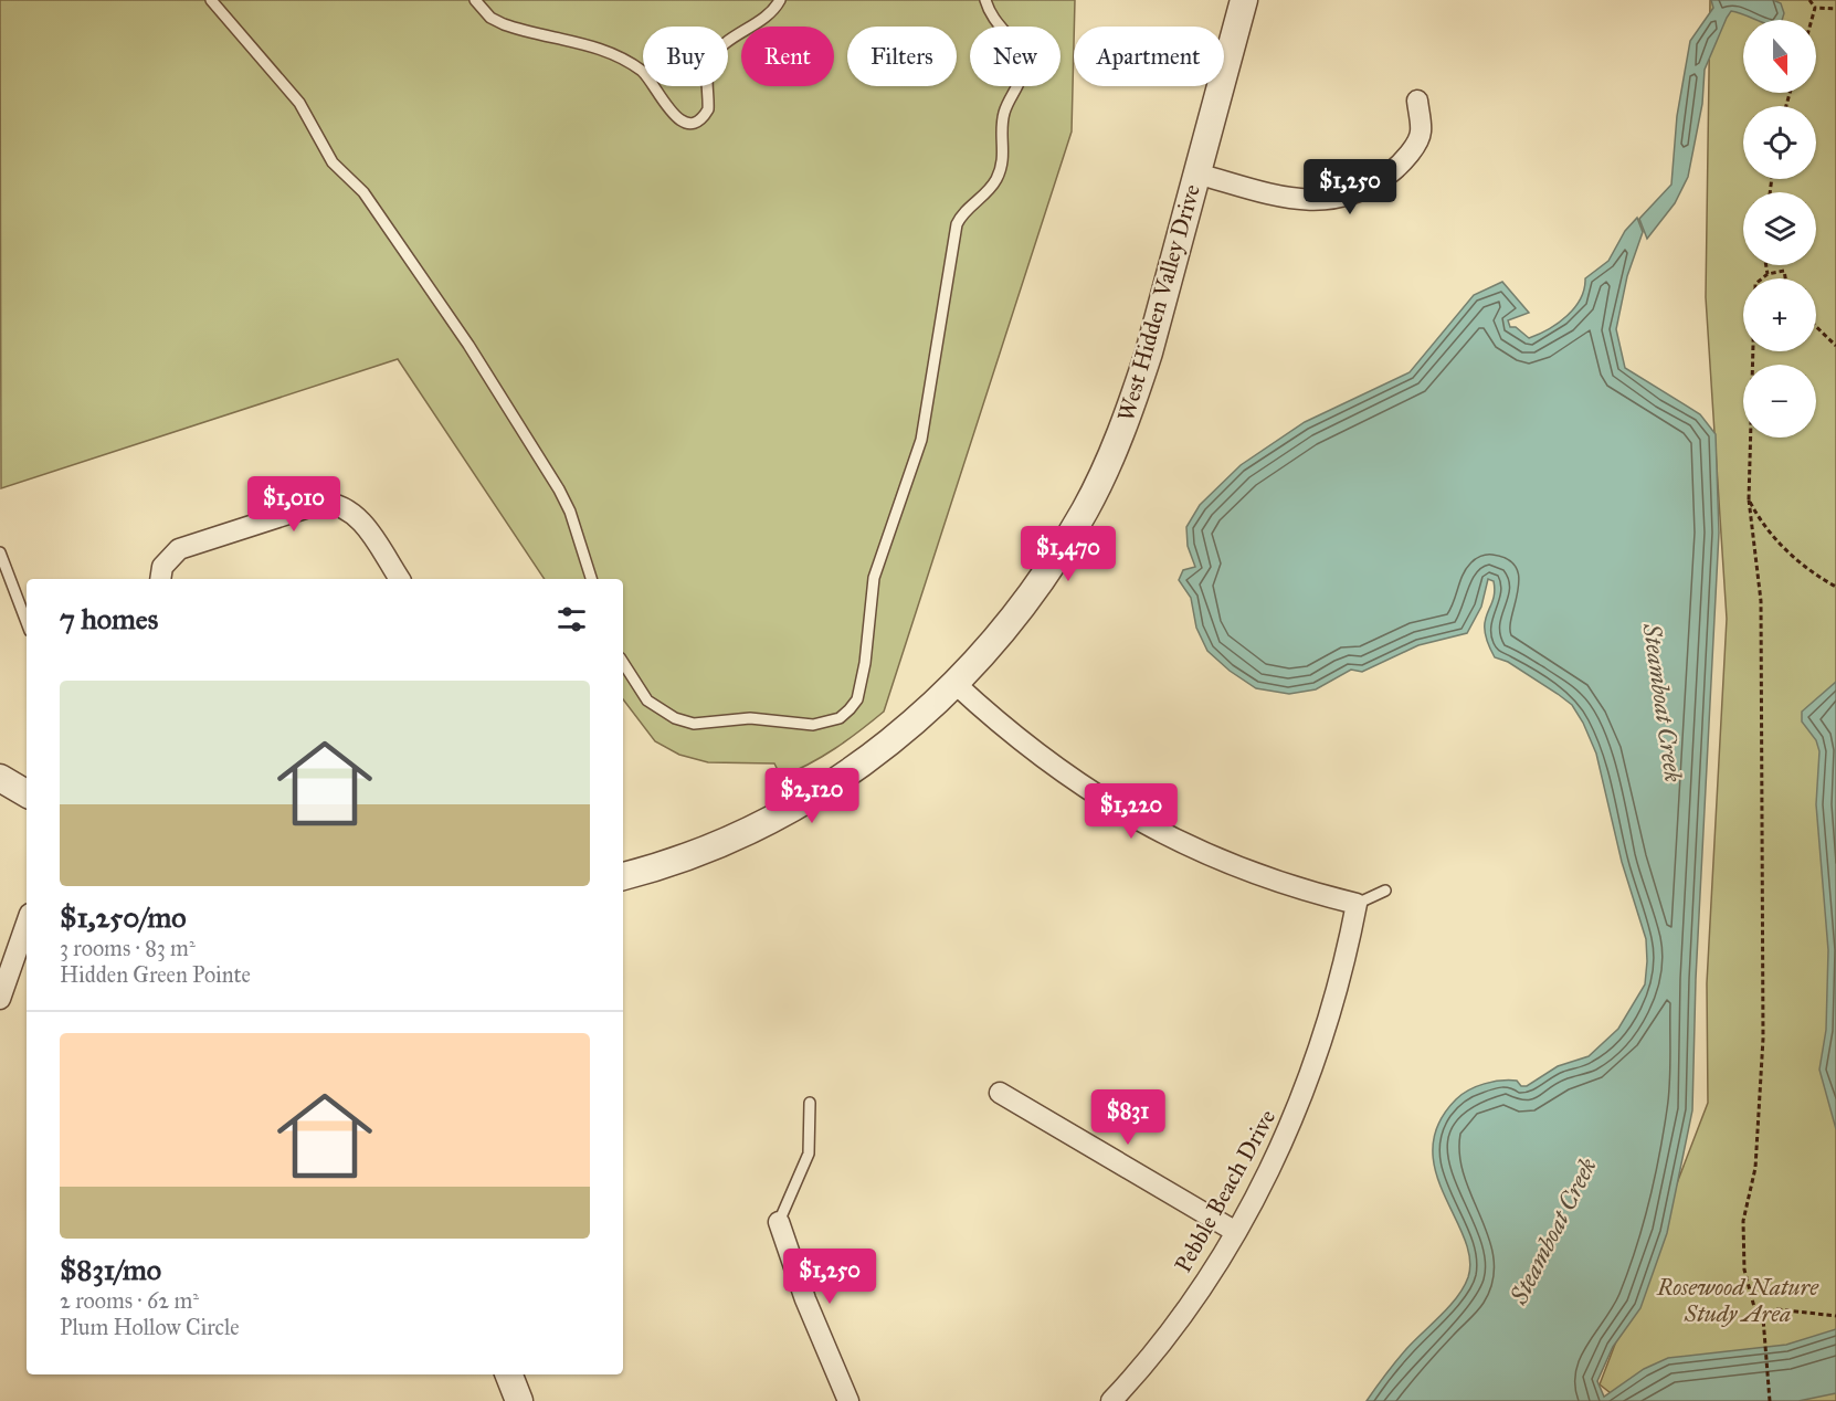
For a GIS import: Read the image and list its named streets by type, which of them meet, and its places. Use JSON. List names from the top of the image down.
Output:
{
  "streets": {
    "street": ["West Hidden Valley Drive", "Pebble Beach Drive"]
  },
  "water": ["Steamboat Creek"],
  "parks": ["Rosewood Nature Study Area"],
  "north": "bottom",
  "page": {
    "map_buttons": ["+", "−"],
    "chip": [
      "Buy",
      "Rent",
      "Filters",
      "New",
      "Apartment"
    ],
    "price": [
      "$1,250",
      "$1,010",
      "$1,470",
      "$2,120",
      "$1,220",
      "$831",
      "$1,250"
    ],
    "heading": "7 homes",
    "list": [
      {
        "name": "$1,250/mo",
        "note": "3 rooms · 83 m² · Hidden Green Pointe"
      },
      {
        "name": "$831/mo",
        "note": "2 rooms · 62 m² · Plum Hollow Circle"
      }
    ]
  }
}
